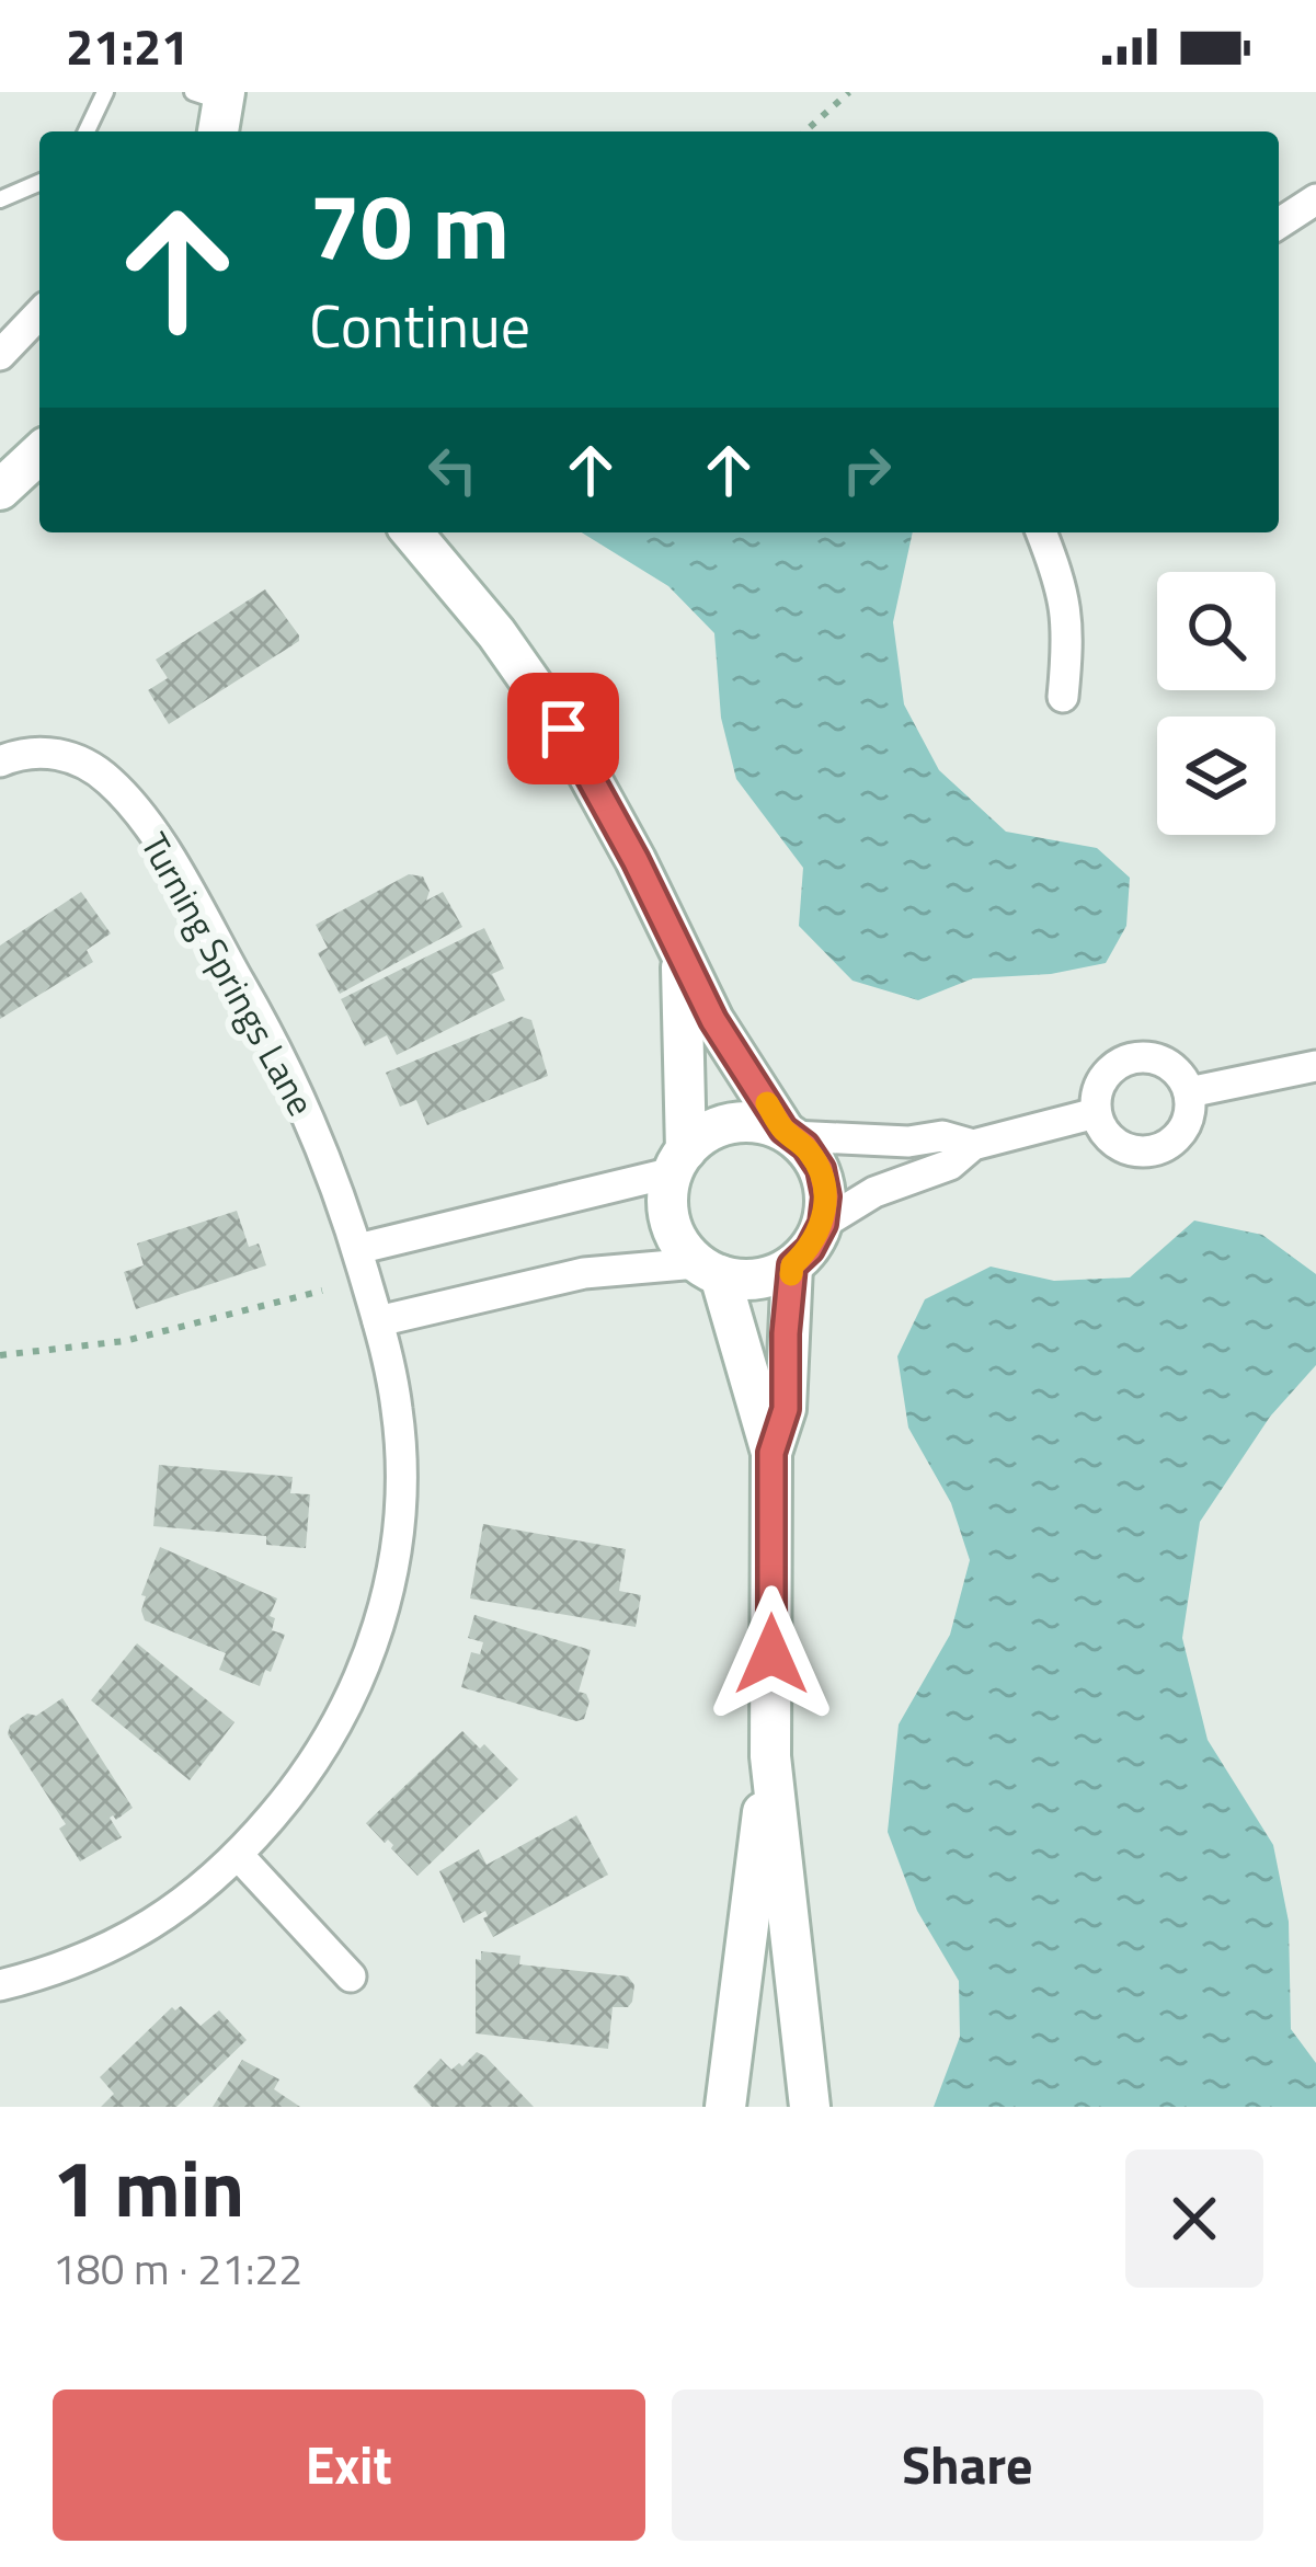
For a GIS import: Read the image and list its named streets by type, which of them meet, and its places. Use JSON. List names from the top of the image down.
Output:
{
  "streets": {
    "street": ["Turning Springs Lane"]
  },
  "page": {
    "status": "21:21",
    "turn": ["70 m", "Continue"],
    "heading": ["1 min", "180 m · 21:22"],
    "buttons": ["Exit", "Share"]
  }
}
